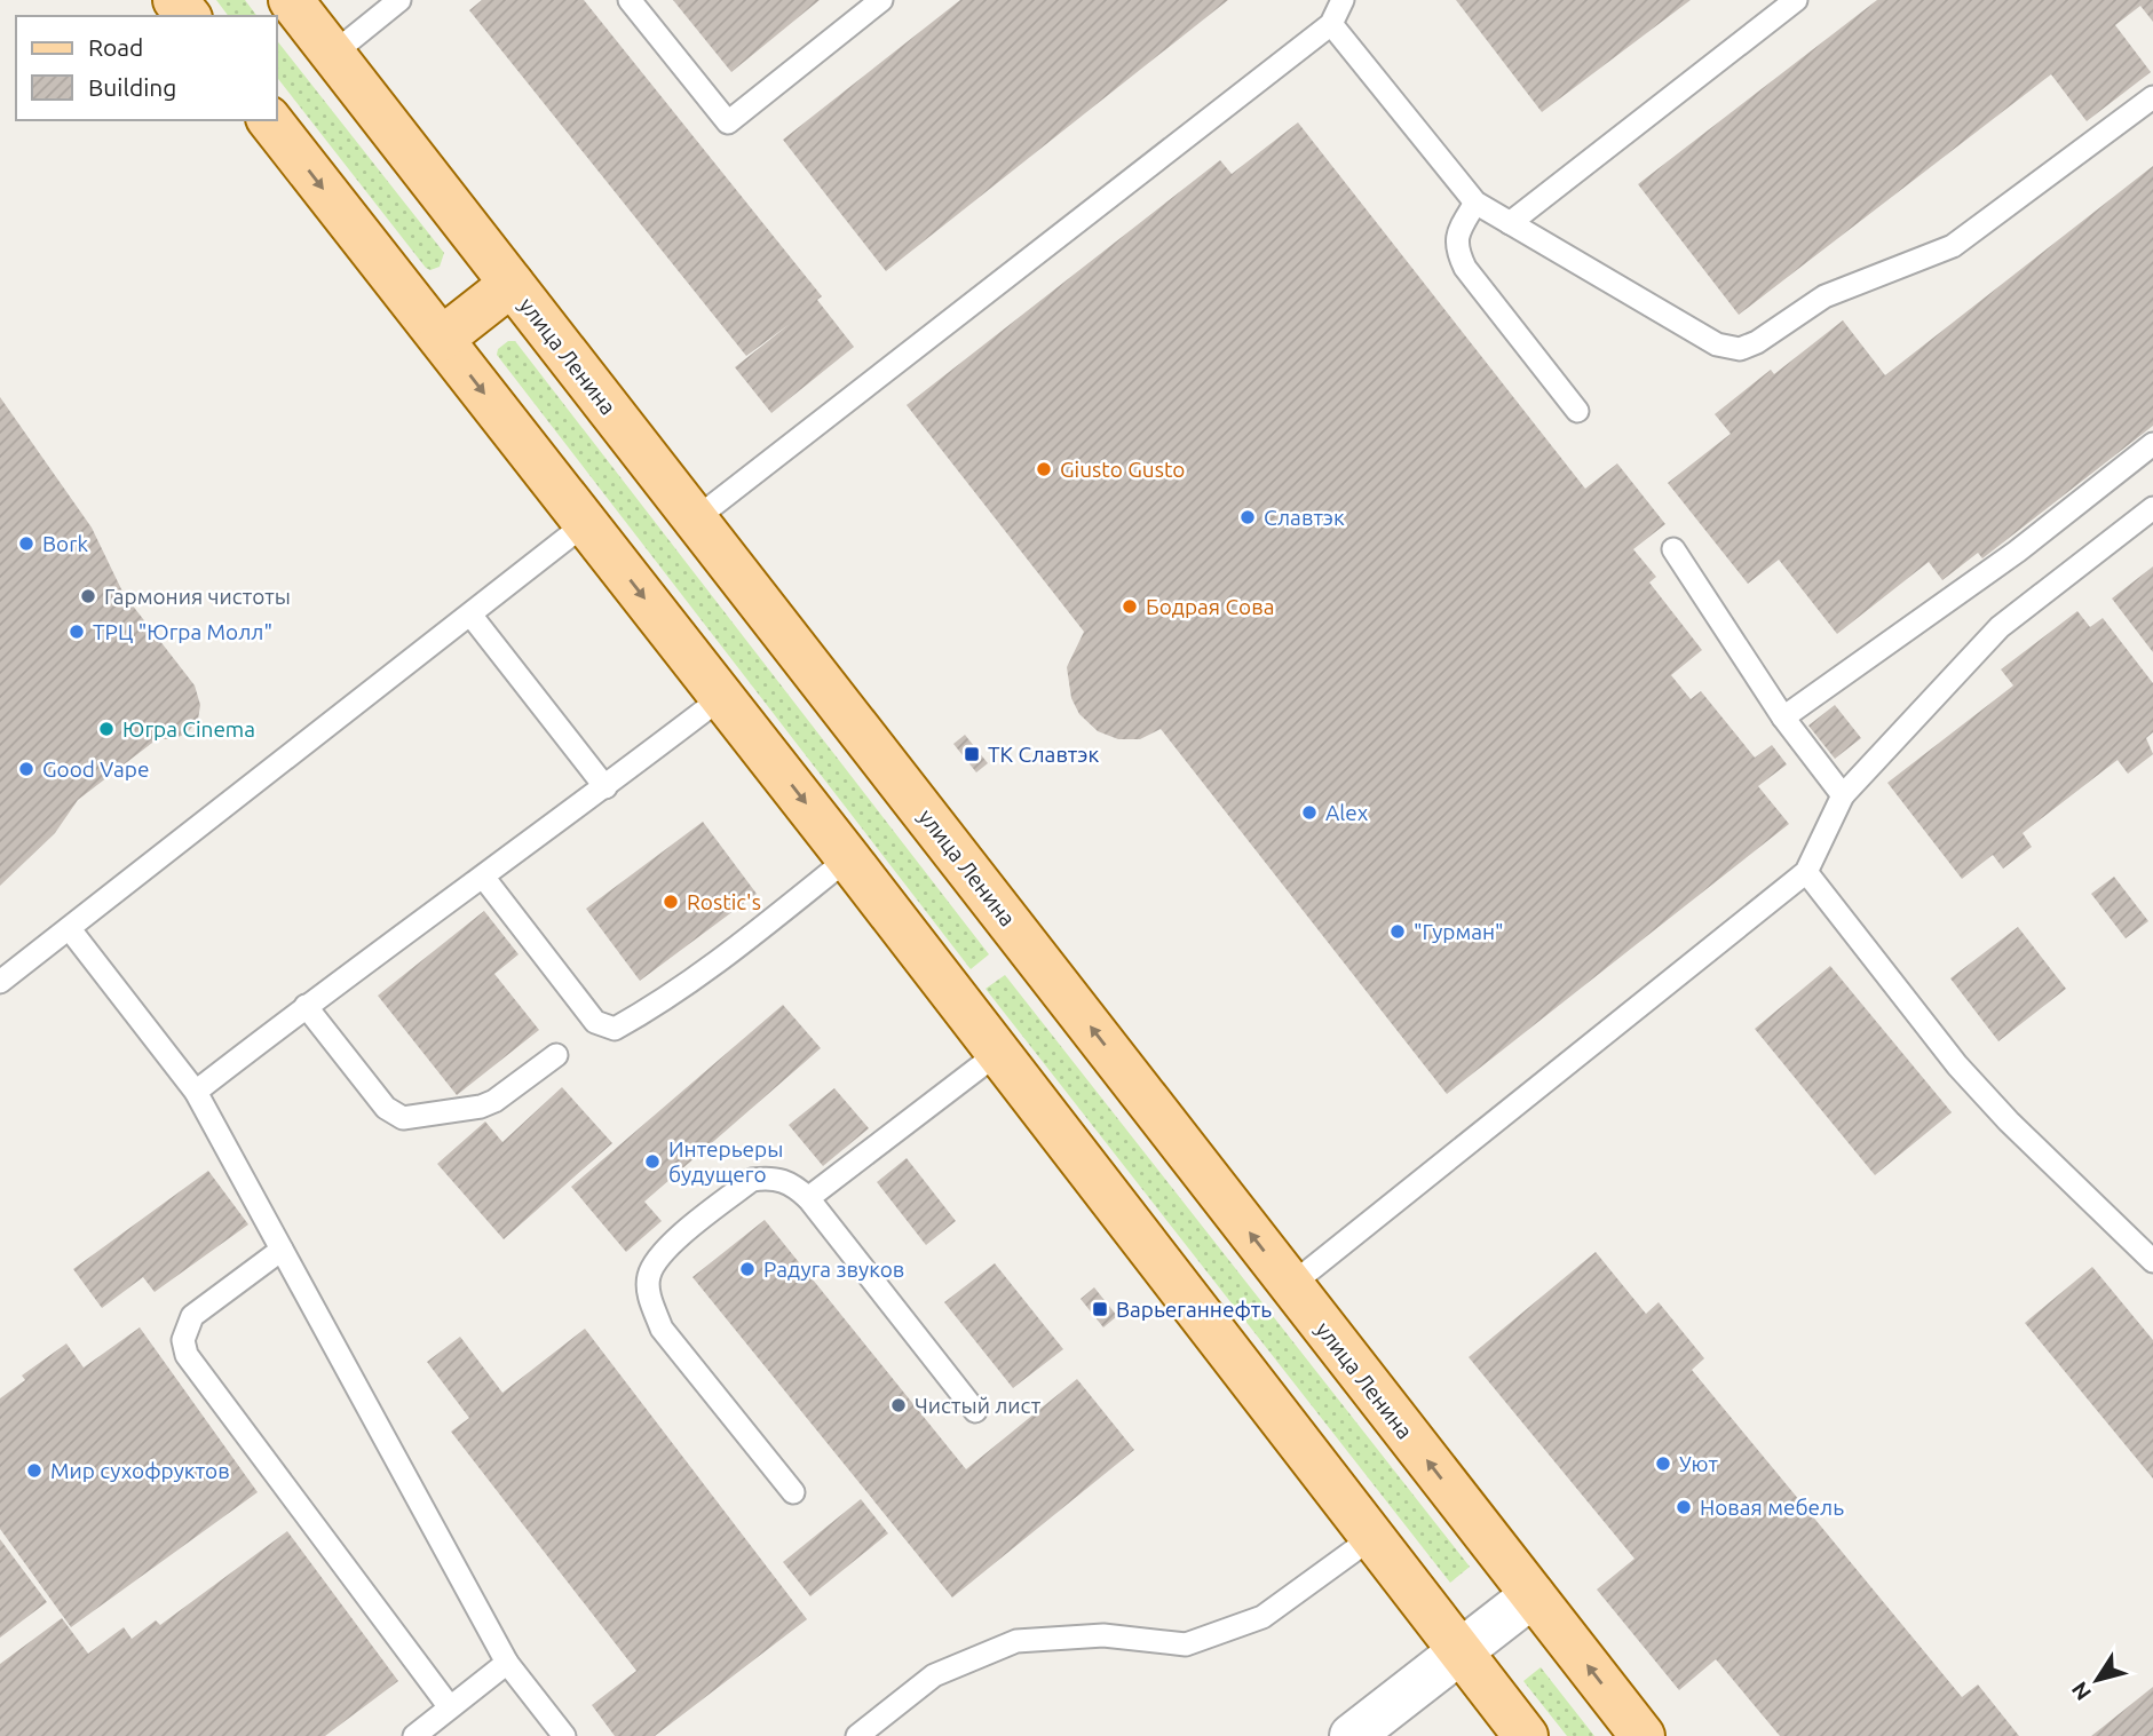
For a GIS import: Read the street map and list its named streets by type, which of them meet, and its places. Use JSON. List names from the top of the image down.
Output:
{
  "streets": {
    "main road": ["улица Ленина"]
  },
  "places": {
    "other": [
      "Giusto Gusto",
      "Славтэк",
      "Bork",
      "Гармония чистоты",
      "Бодрая Сова",
      "ТРЦ \"Югра Молл\"",
      "Югра Cinema",
      "Good Vape",
      "Alex",
      "Rostic's",
      "\"Гурман\"",
      "Интерьеры будущего",
      "Радуга звуков",
      "Чистый лист",
      "Уют",
      "Мир сухофруктов",
      "Новая мебель"
    ],
    "transit": ["ТК Славтэк", "Варьеганнефть"]
  },
  "legend": ["Road", "Building"],
  "north": "bottom left"
}
